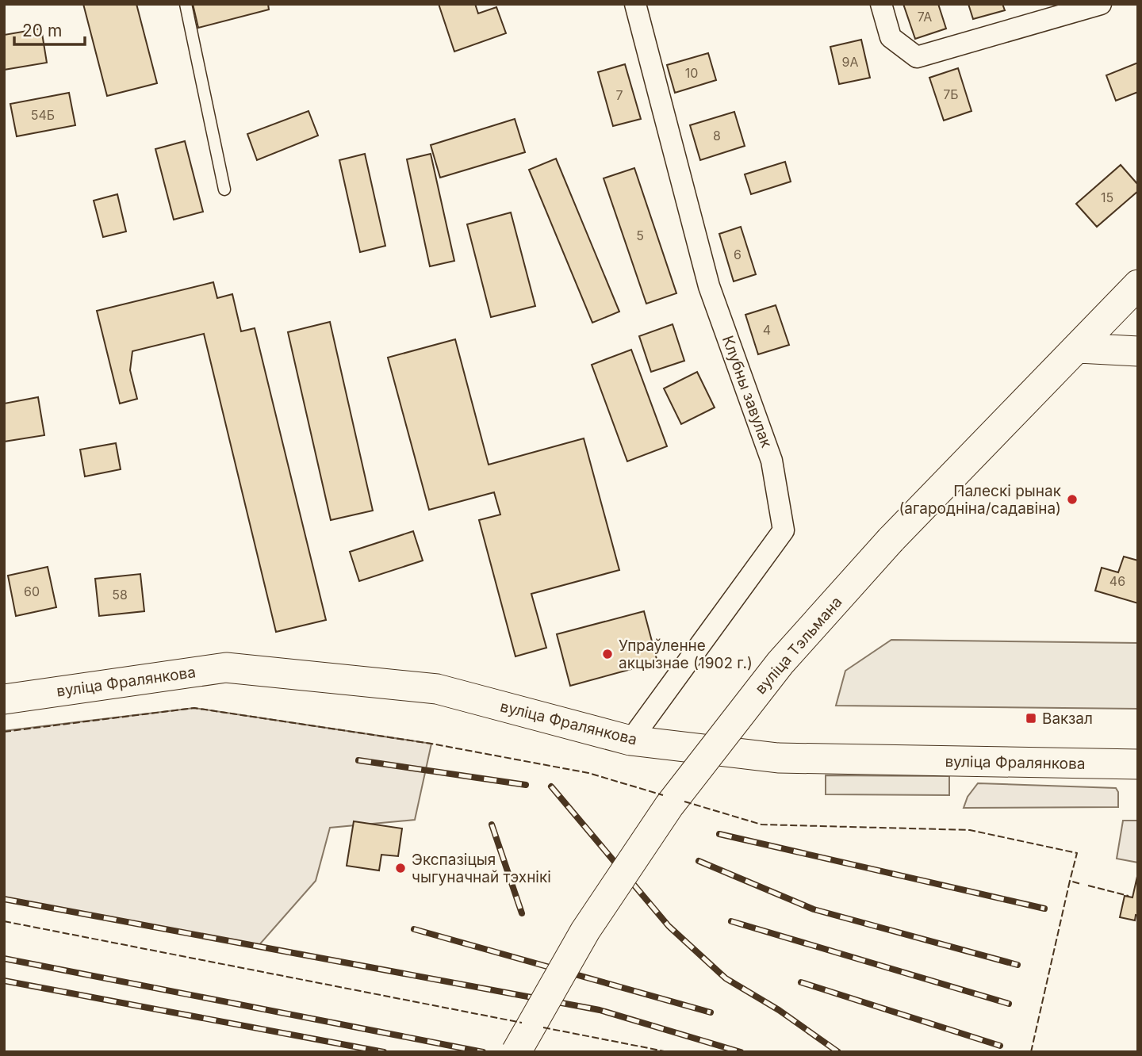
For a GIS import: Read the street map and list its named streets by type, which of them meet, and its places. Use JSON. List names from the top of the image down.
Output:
{
  "streets": {
    "street": ["Клубны завулак", "вуліца Тэльмана", "вуліца Фралянкова"]
  },
  "crossings": [
    ["Клубны завулак", "вуліца Фралянкова"]
  ],
  "places": {
    "other": ["Палескі рынак (агародніна/садавіна)", "Упраўленне акцызнае (1902 г.)", "Экспазіцыя чыгуначнай тэхнікі"],
    "transit": ["Вакзал"]
  },
  "house_numbers": [
    "7А",
    "9А",
    "10",
    "7Б",
    "7",
    "54Б",
    "8",
    "15",
    "5",
    "6",
    "4",
    "46",
    "60",
    "58"
  ],
  "scale_bar": "20 m"
}
